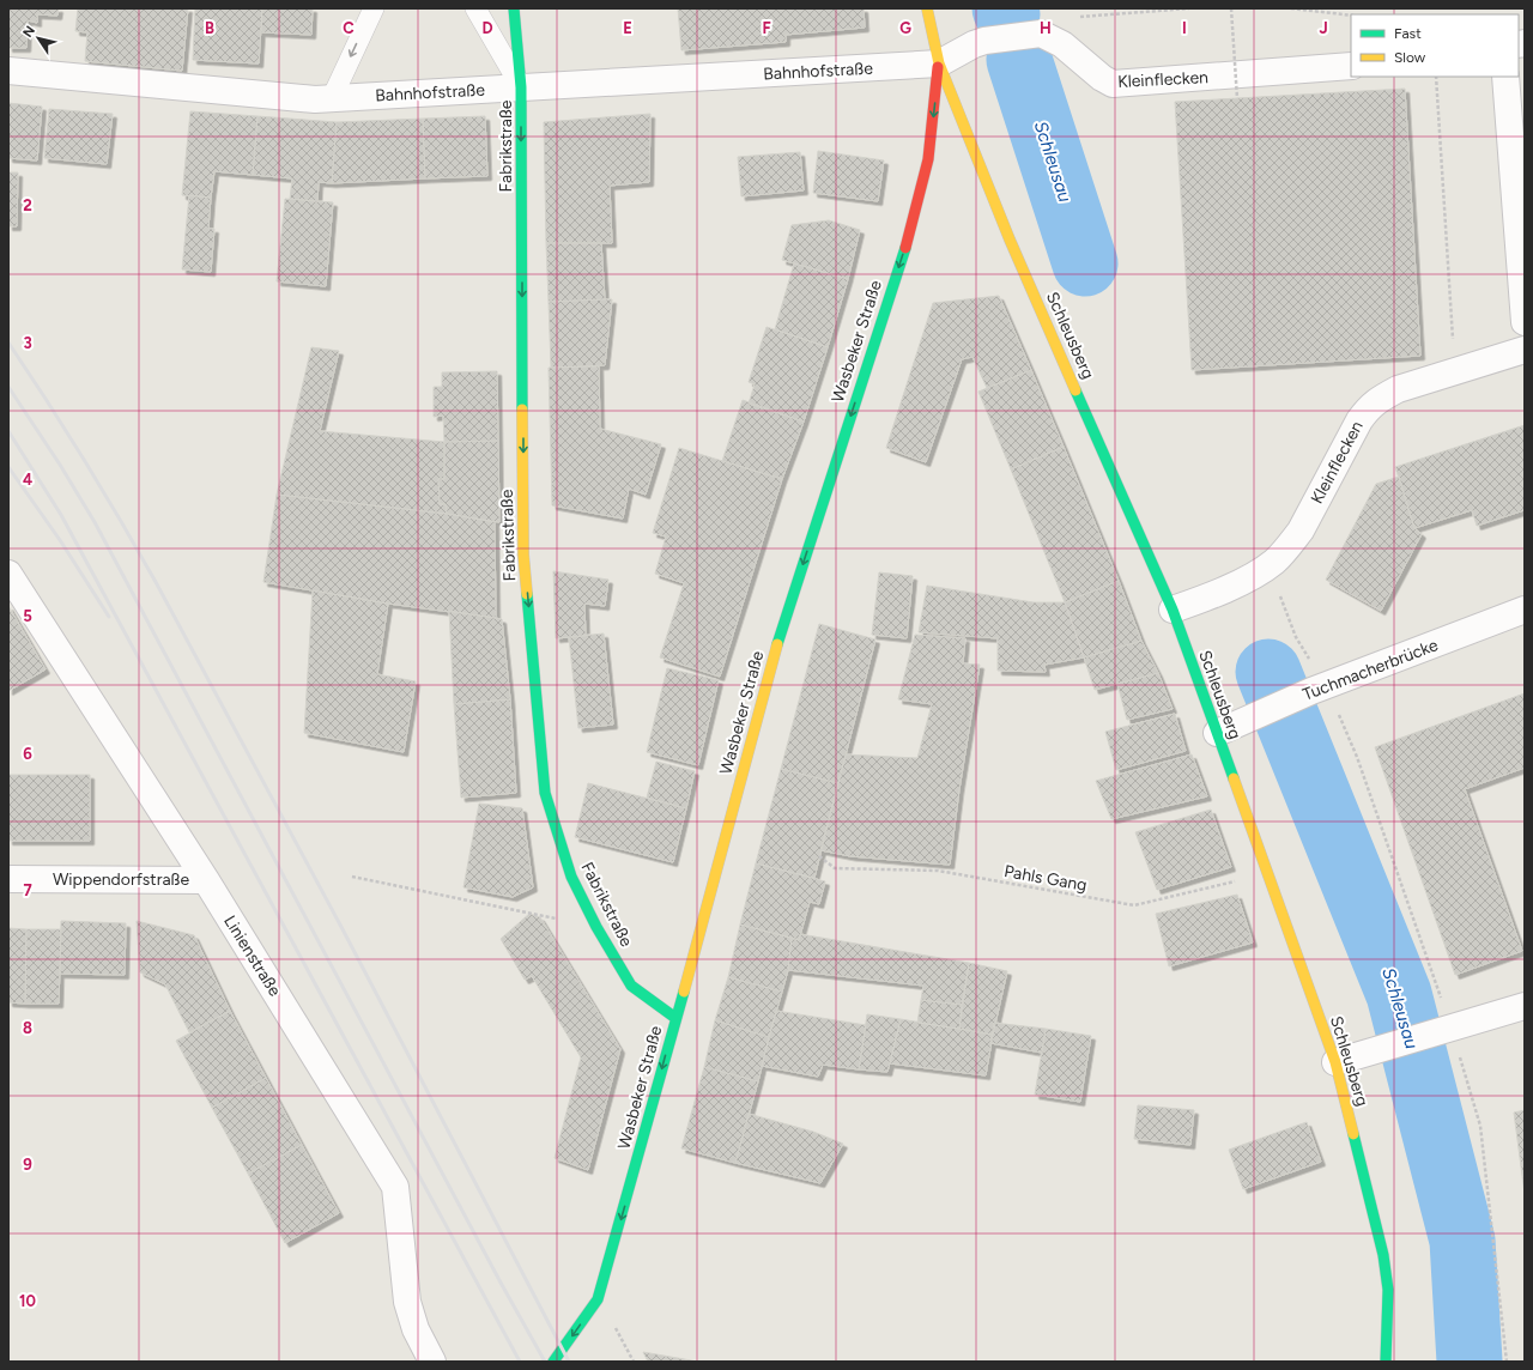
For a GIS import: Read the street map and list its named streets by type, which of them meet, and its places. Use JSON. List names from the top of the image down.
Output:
{
  "streets": {
    "street": [
      "Bahnhofstraße",
      "Kleinflecken",
      "Fabrikstraße",
      "Schleusberg",
      "Wasbeker Straße",
      "Tuchmacherbrücke",
      "Wippendorfstraße",
      "Linienstraße"
    ],
    "path": ["Pahls Gang"]
  },
  "crossings": [
    ["Bahnhofstraße", "Kleinflecken"],
    ["Bahnhofstraße", "Fabrikstraße"],
    ["Bahnhofstraße", "Schleusberg"],
    ["Bahnhofstraße", "Wasbeker Straße"],
    ["Kleinflecken", "Schleusberg"],
    ["Kleinflecken", "Wasbeker Straße"],
    ["Fabrikstraße", "Wasbeker Straße"],
    ["Schleusberg", "Wasbeker Straße"],
    ["Schleusberg", "Tuchmacherbrücke"],
    ["Schleusberg", "Pahls Gang"],
    ["Wippendorfstraße", "Linienstraße"]
  ],
  "one_way": ["Fabrikstraße", "Wasbeker Straße"],
  "water": ["Schleusau"],
  "legend": ["Fast", "Slow"],
  "north": "top left",
  "grid": {
    "columns": [
      "B",
      "C",
      "D",
      "E",
      "F",
      "G",
      "H",
      "I",
      "J"
    ],
    "rows": [
      "2",
      "3",
      "4",
      "5",
      "6",
      "7",
      "8",
      "9",
      "10"
    ]
  }
}
